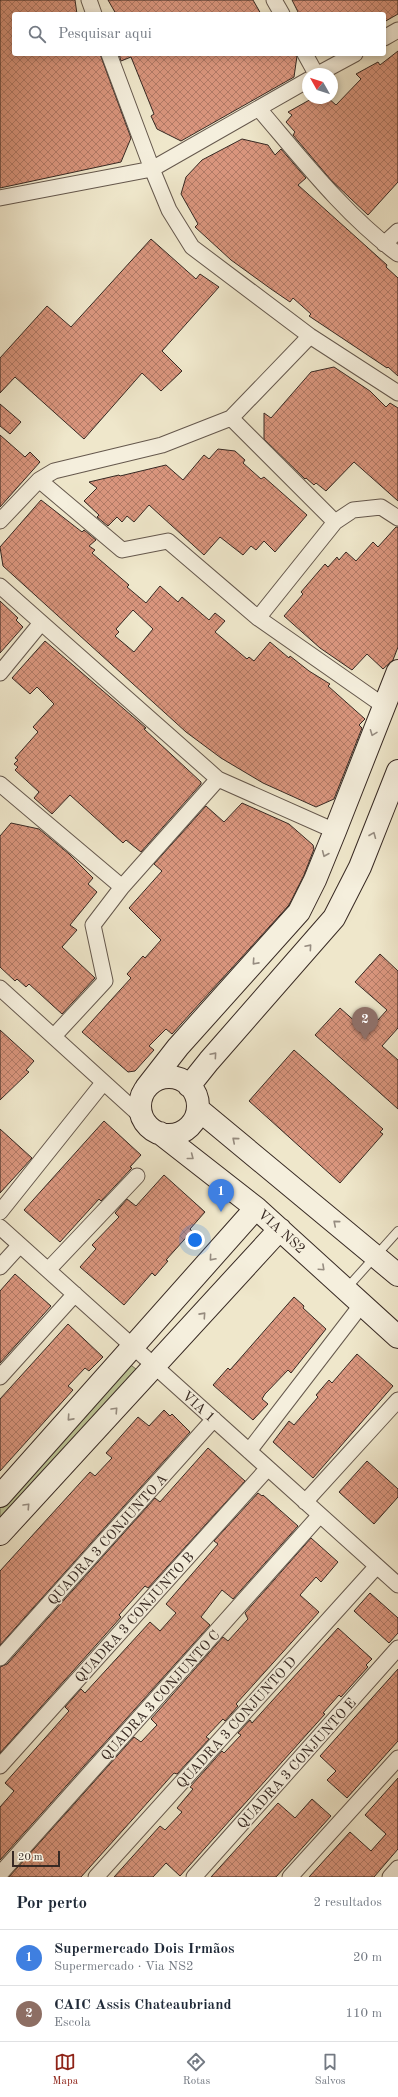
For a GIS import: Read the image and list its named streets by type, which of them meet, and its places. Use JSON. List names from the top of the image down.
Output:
{
  "streets": {
    "street": [
      "VIA NS2",
      "VIA 1",
      "QUADRA 3 CONJUNTO A",
      "QUADRA 3 CONJUNTO B",
      "QUADRA 3 CONJUNTO C",
      "QUADRA 3 CONJUNTO D",
      "QUADRA 3 CONJUNTO E"
    ]
  },
  "crossings": [
    ["VIA 1", "QUADRA 3 CONJUNTO A"],
    ["VIA 1", "QUADRA 3 CONJUNTO B"],
    ["VIA 1", "QUADRA 3 CONJUNTO C"],
    ["VIA 1", "QUADRA 3 CONJUNTO D"]
  ],
  "scale_bar": "20 m",
  "north": "top left",
  "page": {
    "search": "Pesquisar aqui",
    "pins": ["2", "1"],
    "scale": "20 m",
    "heading": ["Por perto", "2 resultados"],
    "list": [
      {
        "mark": "1",
        "name": "Supermercado Dois Irmãos",
        "note": "Supermercado · Via NS2",
        "value": "20 m"
      },
      {
        "mark": "2",
        "name": "CAIC Assis Chateaubriand",
        "note": "Escola",
        "value": "110 m"
      }
    ],
    "nav": ["Mapa", "Rotas", "Salvos"]
  }
}
